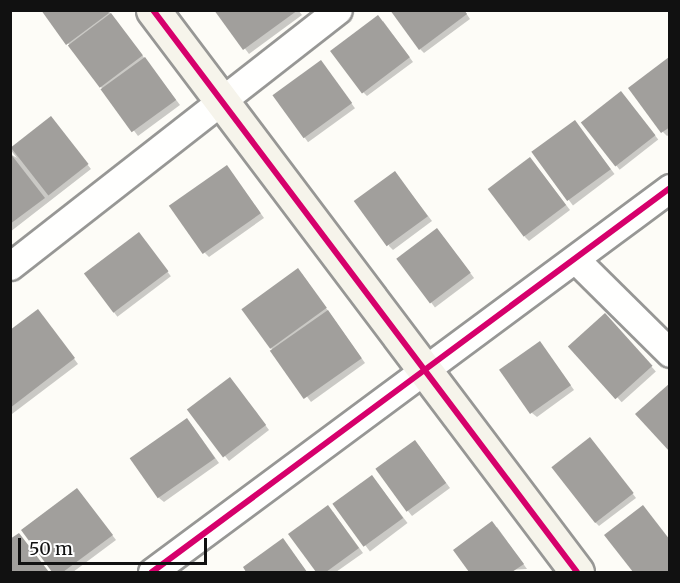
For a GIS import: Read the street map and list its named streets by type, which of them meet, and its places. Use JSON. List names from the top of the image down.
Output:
{
  "scale_bar": "50 m"
}
